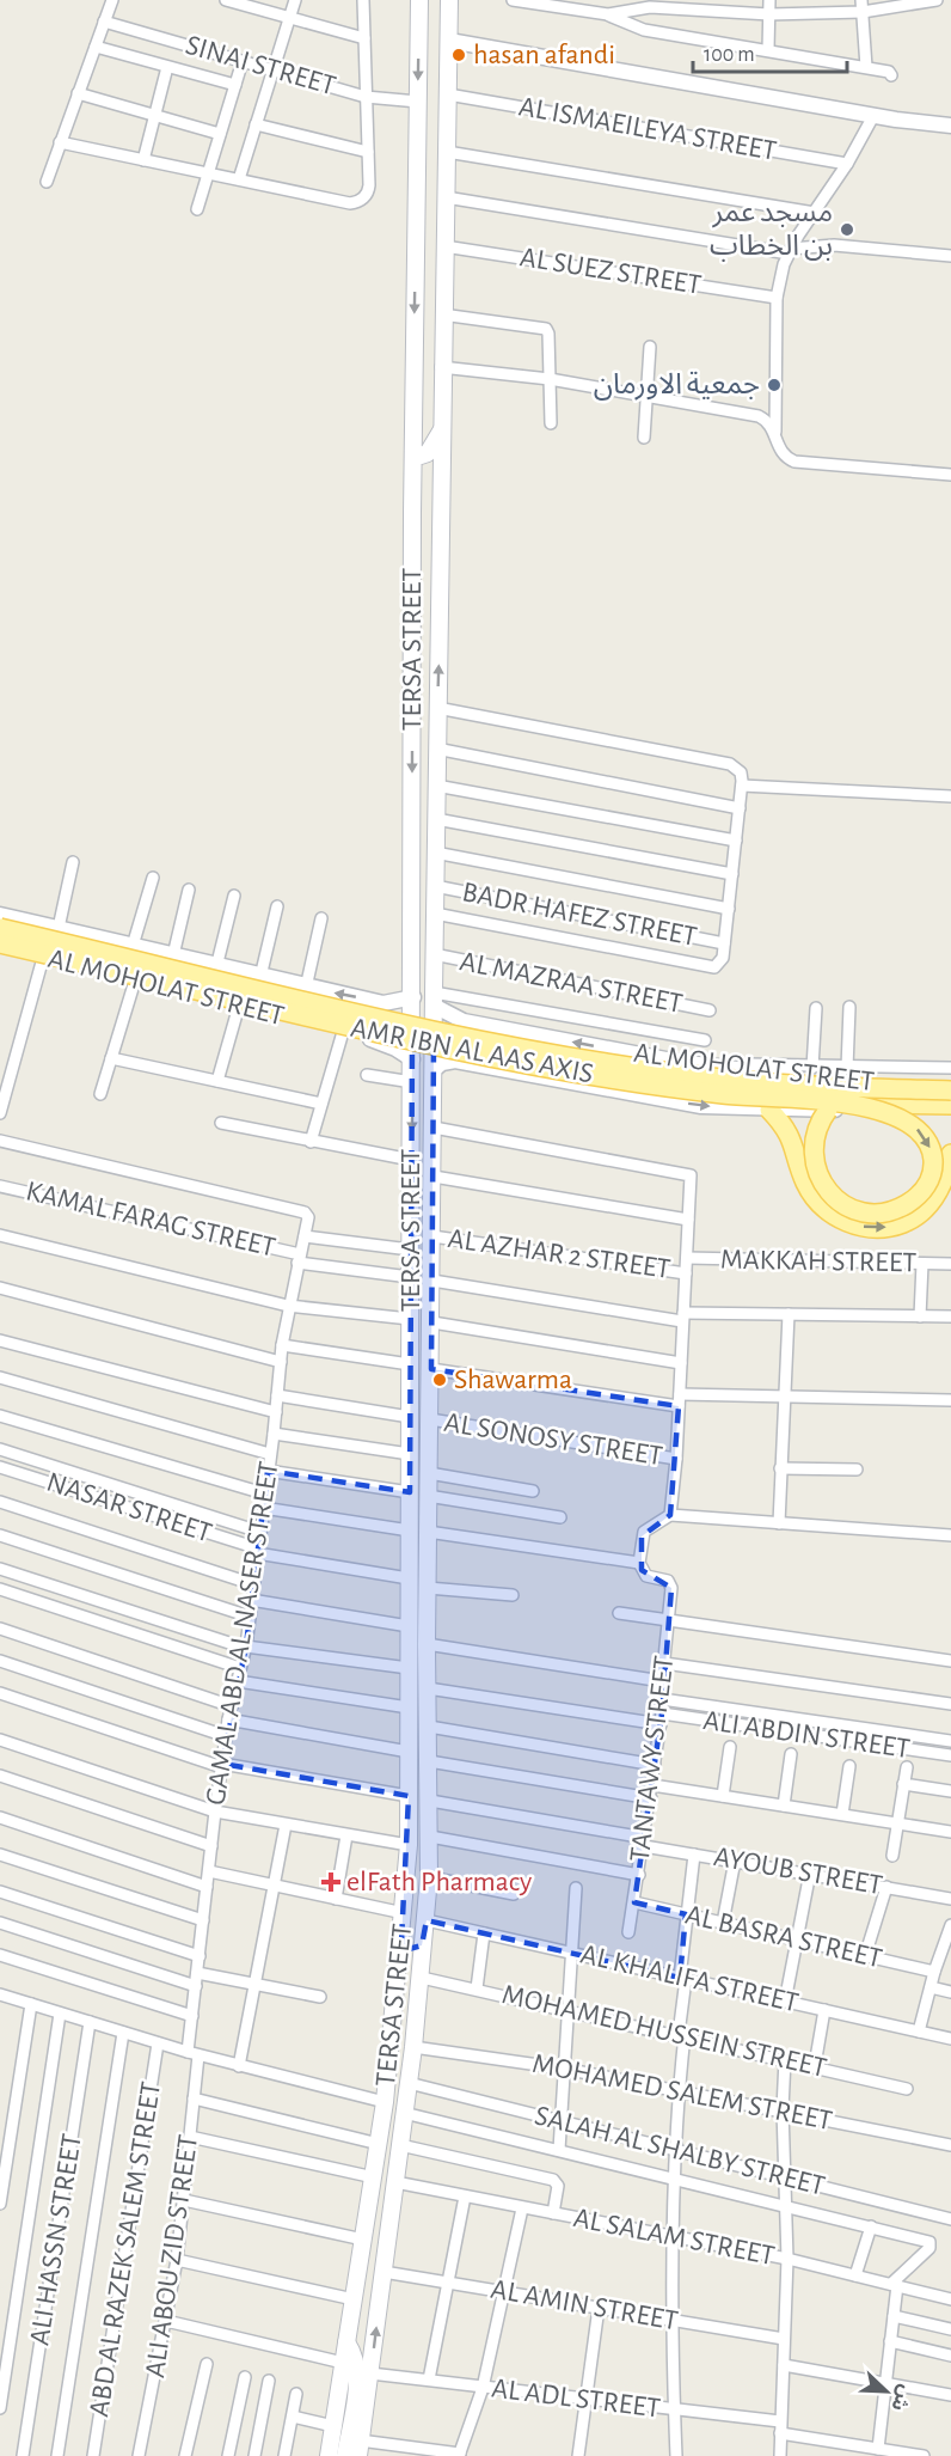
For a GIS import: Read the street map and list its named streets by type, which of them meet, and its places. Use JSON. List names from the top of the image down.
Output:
{
  "streets": {
    "main road": ["TERSA STREET", "AMR IBN AL AAS AXIS"],
    "street": [
      "SINAI STREET",
      "AL ISMAEILEYA STREET",
      "AL SUEZ STREET",
      "BADR HAFEZ STREET",
      "AL MAZRAA STREET",
      "AL MOHOLAT STREET",
      "KAMAL FARAG STREET",
      "AL AZHAR 2 STREET",
      "MAKKAH STREET",
      "AL SONOSY STREET",
      "NASAR STREET",
      "GAMAL ABD AL NASER STREET",
      "ALI ABDIN STREET",
      "TANTAWY STREET",
      "AYOUB STREET",
      "AL BASRA STREET",
      "AL KHALIFA STREET",
      "MOHAMED HUSSEIN STREET",
      "MOHAMED SALEM STREET",
      "SALAH AL SHALBY STREET",
      "AL SALAM STREET",
      "ALI HASSN STREET",
      "ABD AL RAZEK SALEM STREET",
      "ALI ABOU ZID STREET",
      "AL AMIN STREET",
      "AL ADL STREET"
    ]
  },
  "crossings": [
    ["SINAI STREET", "TERSA STREET"],
    ["AL ISMAEILEYA STREET", "TERSA STREET"],
    ["AL SUEZ STREET", "TERSA STREET"],
    ["TERSA STREET", "BADR HAFEZ STREET"],
    ["TERSA STREET", "AL MAZRAA STREET"],
    ["TERSA STREET", "AL MOHOLAT STREET"],
    ["TERSA STREET", "KAMAL FARAG STREET"],
    ["TERSA STREET", "AL AZHAR 2 STREET"],
    ["TERSA STREET", "AL SONOSY STREET"],
    ["TERSA STREET", "NASAR STREET"],
    ["TERSA STREET", "ALI ABDIN STREET"],
    ["TERSA STREET", "AYOUB STREET"],
    ["TERSA STREET", "AL KHALIFA STREET"],
    ["TERSA STREET", "MOHAMED HUSSEIN STREET"],
    ["TERSA STREET", "MOHAMED SALEM STREET"],
    ["TERSA STREET", "SALAH AL SHALBY STREET"],
    ["TERSA STREET", "AL SALAM STREET"],
    ["TERSA STREET", "AL AMIN STREET"],
    ["TERSA STREET", "AL ADL STREET"],
    ["AL MOHOLAT STREET", "AMR IBN AL AAS AXIS"],
    ["KAMAL FARAG STREET", "GAMAL ABD AL NASER STREET"],
    ["NASAR STREET", "GAMAL ABD AL NASER STREET"],
    ["GAMAL ABD AL NASER STREET", "ALI ABOU ZID STREET"],
    ["ALI ABDIN STREET", "TANTAWY STREET"],
    ["TANTAWY STREET", "AYOUB STREET"],
    ["TANTAWY STREET", "AL BASRA STREET"]
  ],
  "places": {
    "other": [
      "hasan afandi",
      "مسجد عمر بن الخطاب",
      "جمعية الاورمان",
      "Shawarma"
    ],
    "health": ["elFath Pharmacy"]
  },
  "scale_bar": "100 m",
  "north": "bottom right"
}
